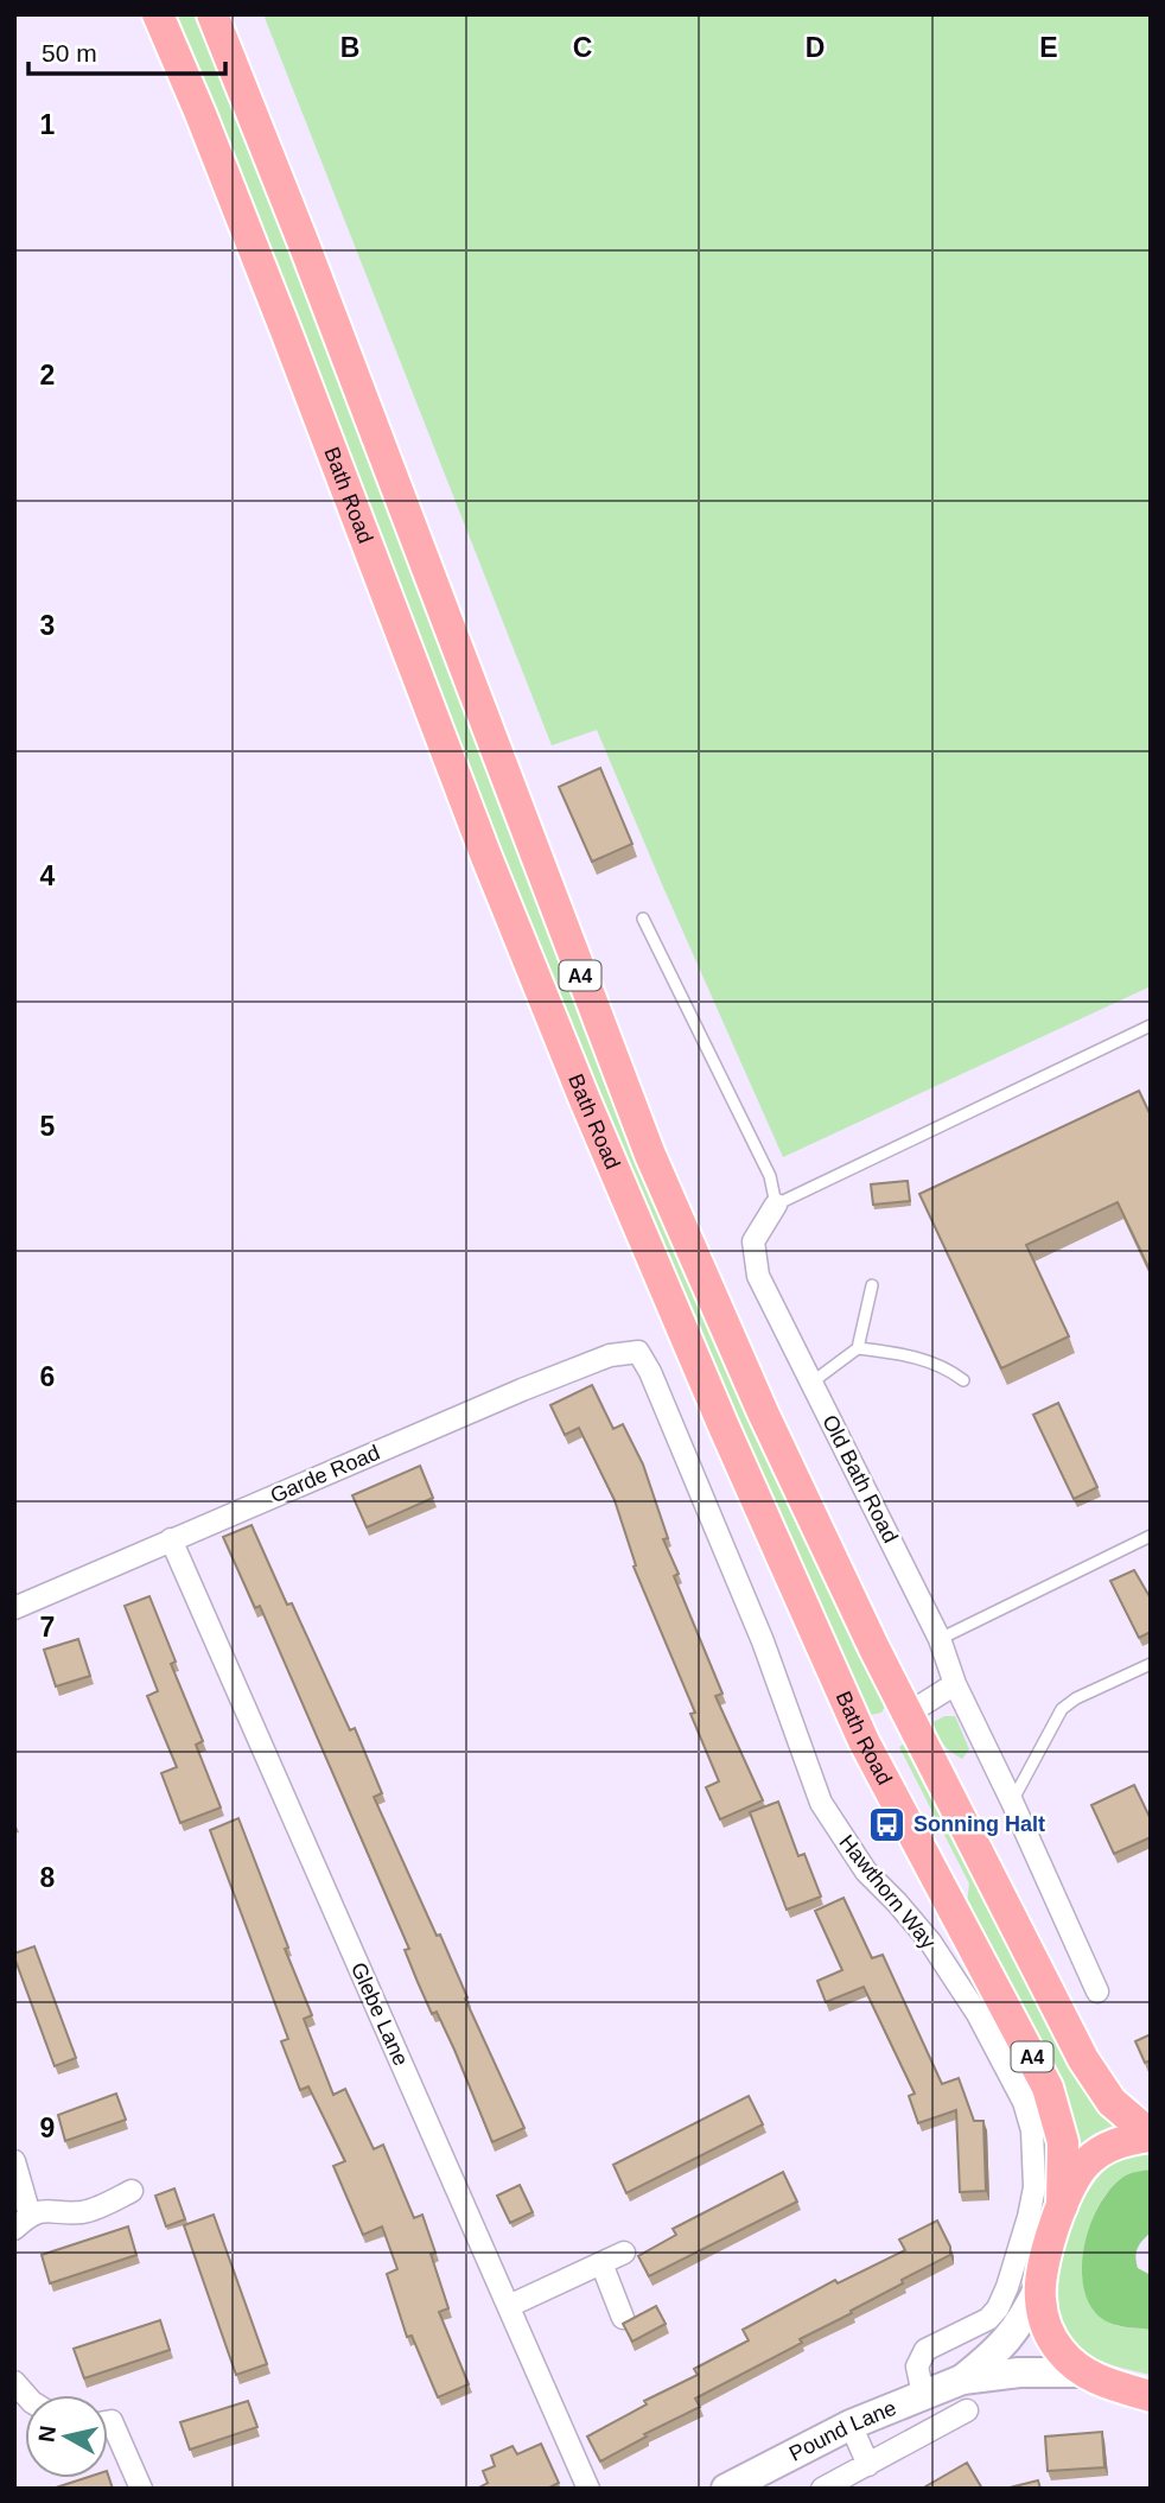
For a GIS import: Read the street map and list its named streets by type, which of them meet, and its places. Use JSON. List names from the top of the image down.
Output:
{
  "streets": {
    "main road": ["Bath Road", "A4"],
    "street": [
      "Garde Road",
      "Old Bath Road",
      "Hawthorn Way",
      "Glebe Lane",
      "Pound Lane"
    ]
  },
  "crossings": [
    ["Garde Road", "Hawthorn Way"],
    ["Garde Road", "Glebe Lane"],
    ["Hawthorn Way", "Pound Lane"]
  ],
  "places": {
    "bus stop": ["Sonning Halt"]
  },
  "scale_bar": "50 m",
  "north": "left",
  "grid": {
    "columns": [
      "B",
      "C",
      "D",
      "E"
    ],
    "rows": [
      "1",
      "2",
      "3",
      "4",
      "5",
      "6",
      "7",
      "8",
      "9"
    ]
  }
}
